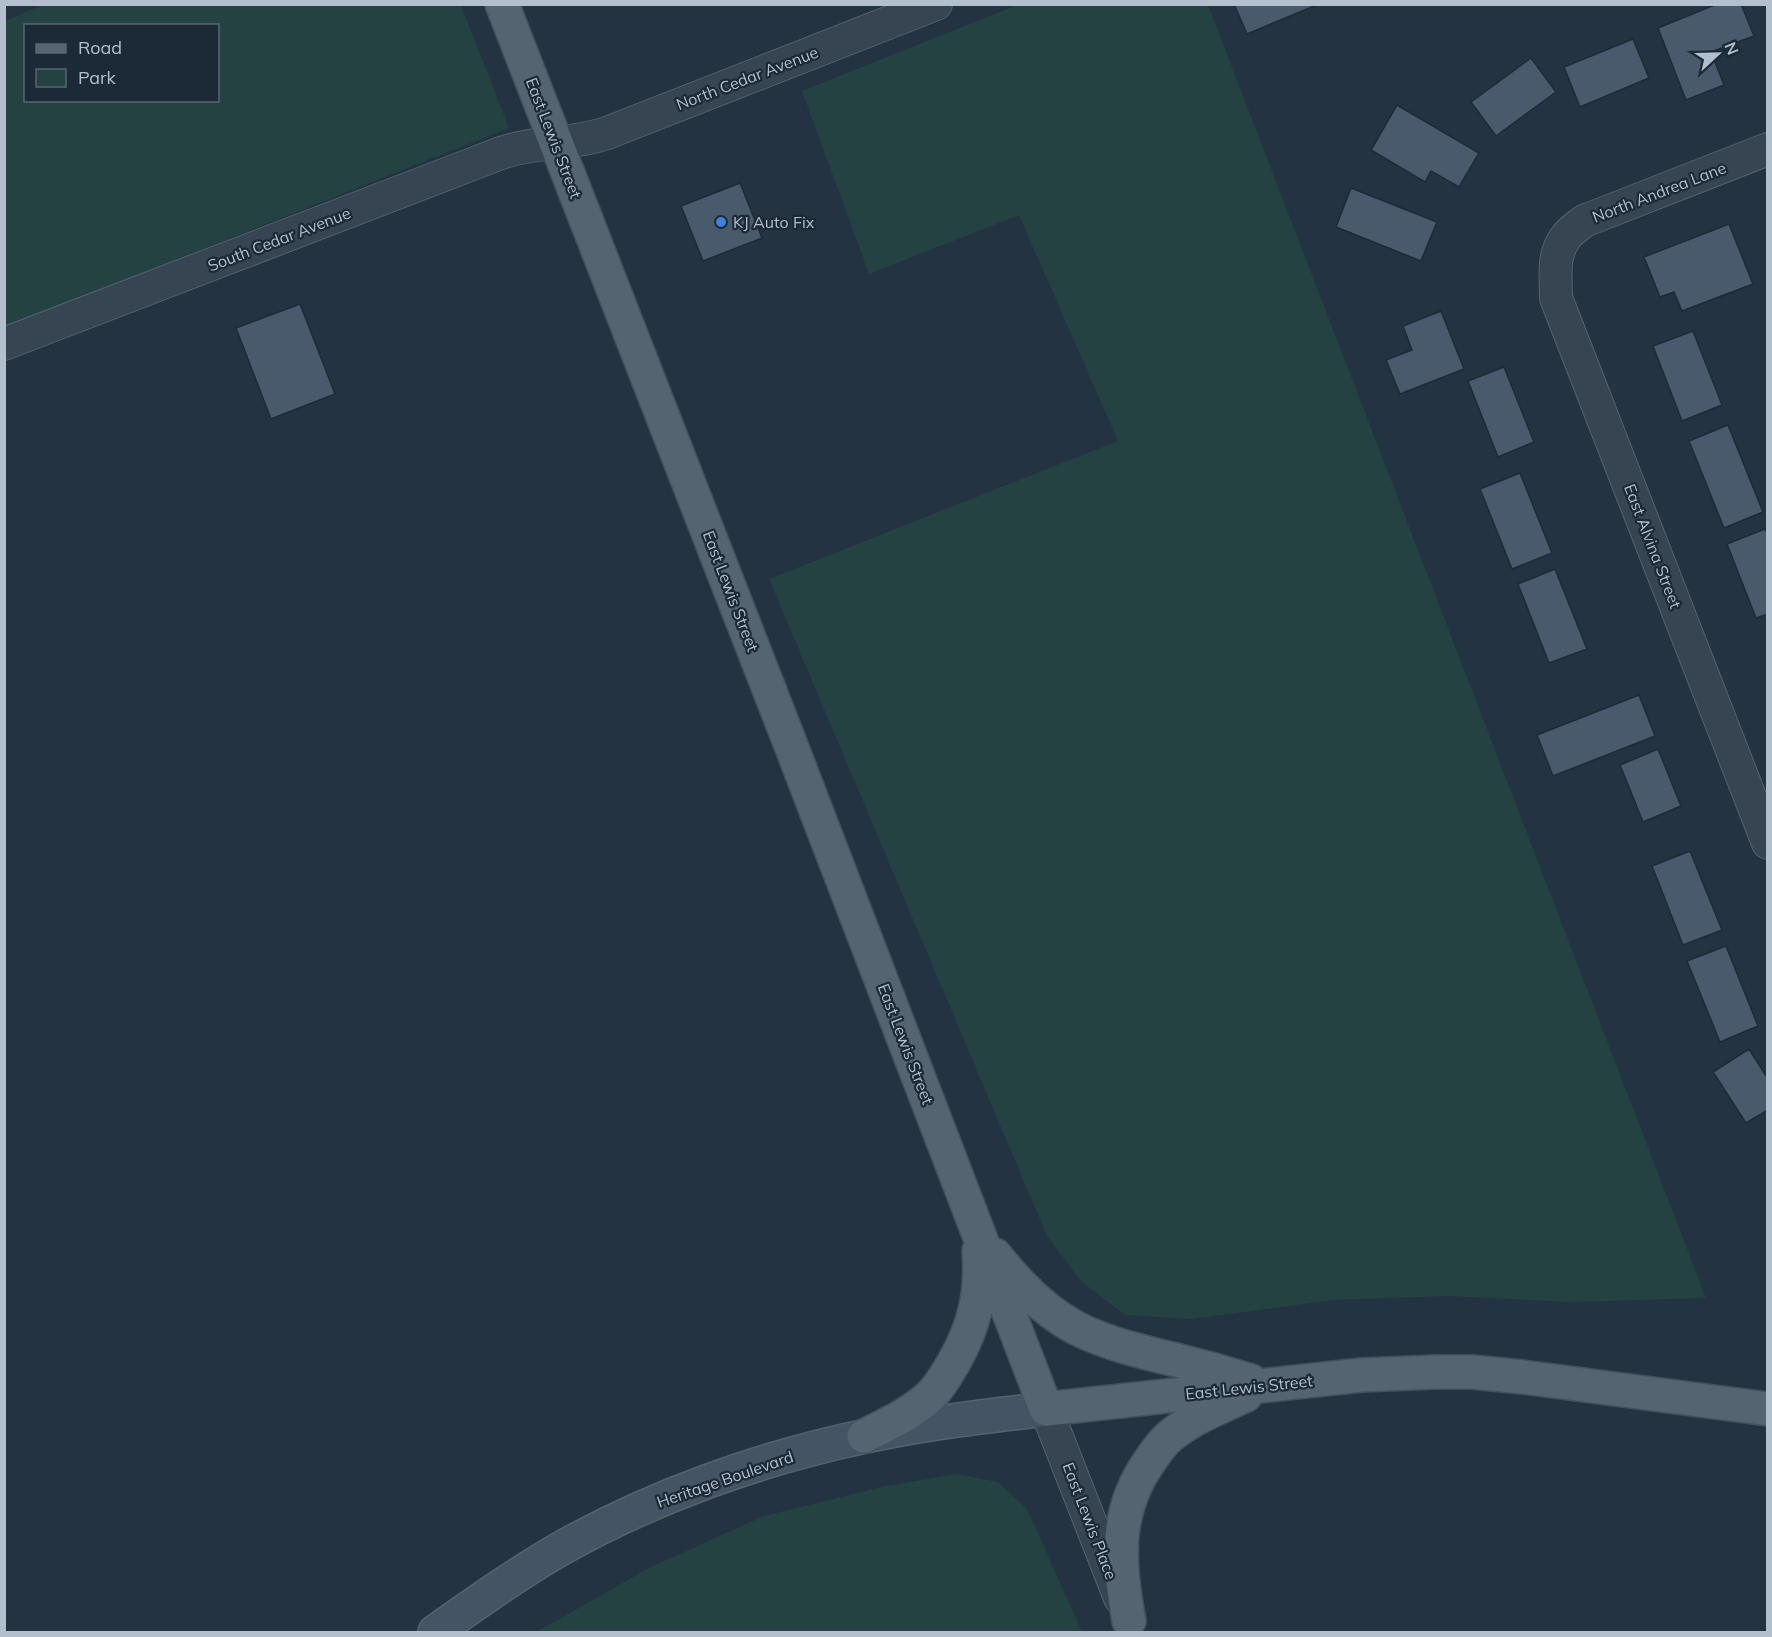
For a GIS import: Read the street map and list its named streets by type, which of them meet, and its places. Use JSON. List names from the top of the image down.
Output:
{
  "streets": {
    "main road": ["East Lewis Street", "Heritage Boulevard"],
    "street": [
      "North Cedar Avenue",
      "North Andrea Lane",
      "South Cedar Avenue",
      "East Alvina Street",
      "East Lewis Place"
    ]
  },
  "crossings": [
    ["North Cedar Avenue", "East Lewis Street"],
    ["North Cedar Avenue", "South Cedar Avenue"],
    ["East Lewis Street", "South Cedar Avenue"],
    ["East Lewis Street", "Heritage Boulevard"],
    ["East Lewis Street", "East Lewis Place"],
    ["North Andrea Lane", "East Alvina Street"],
    ["Heritage Boulevard", "East Lewis Place"]
  ],
  "places": ["KJ Auto Fix"],
  "legend": ["Road", "Park"],
  "north": "right"
}
